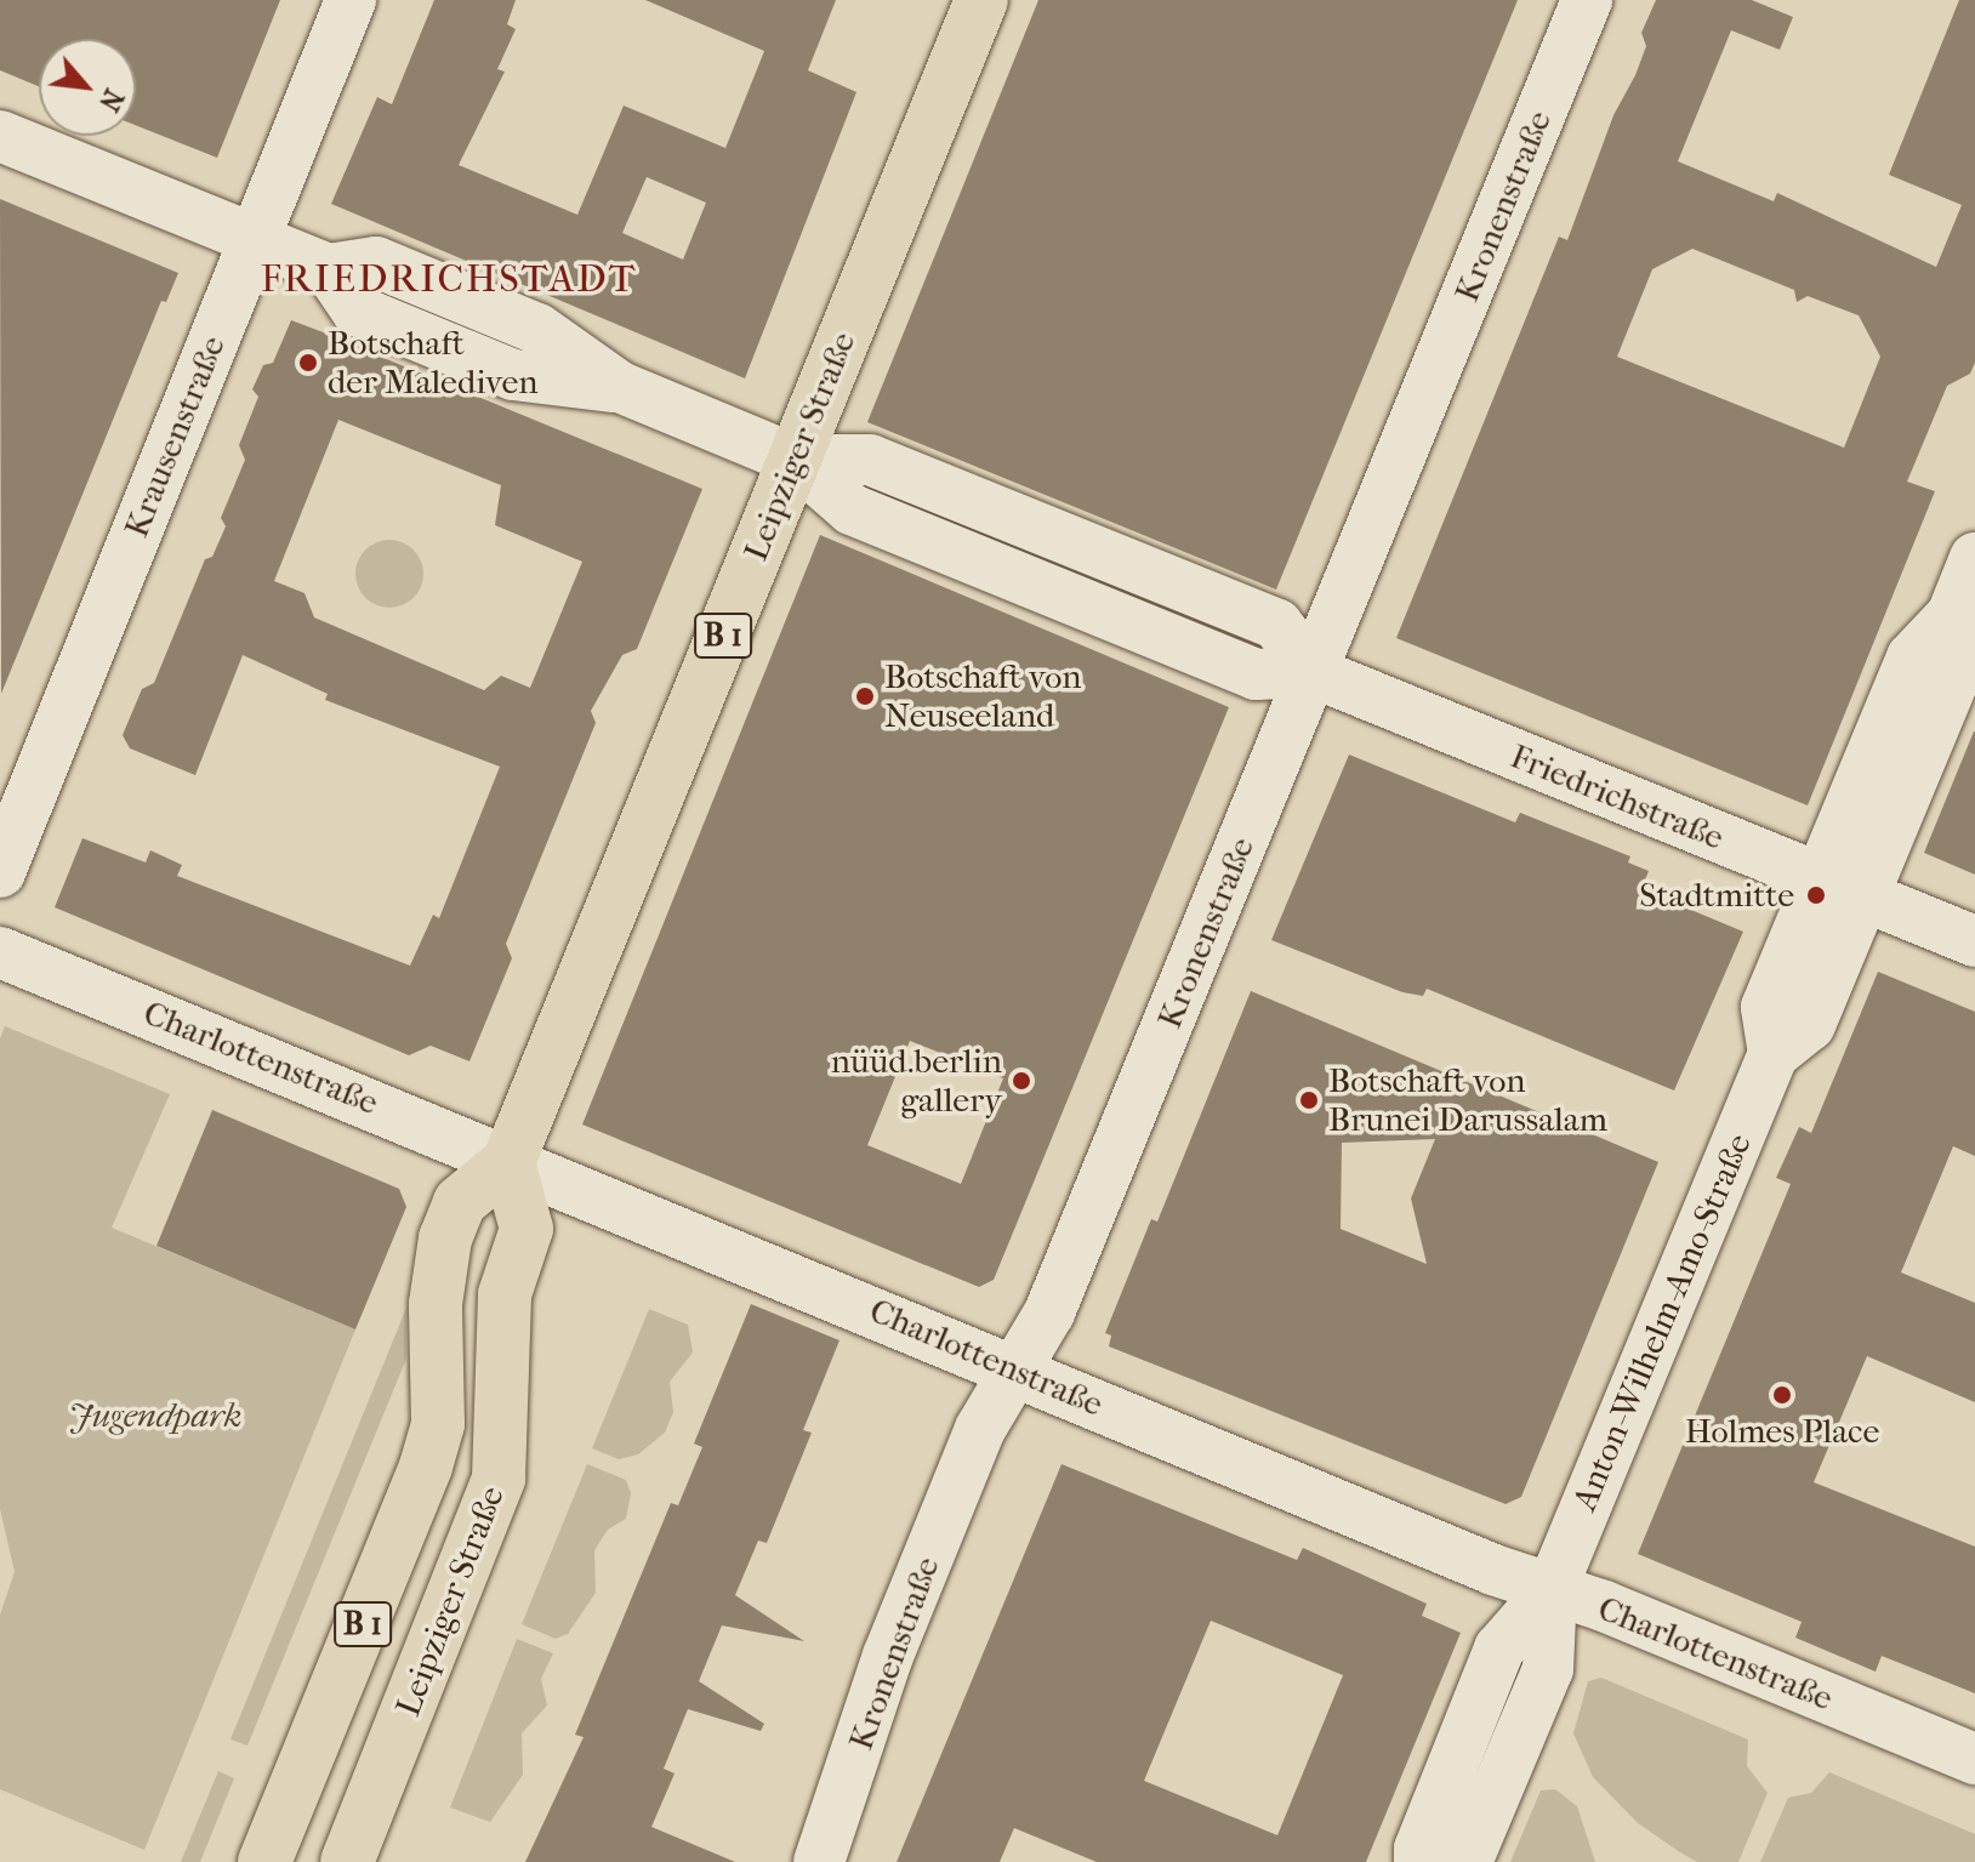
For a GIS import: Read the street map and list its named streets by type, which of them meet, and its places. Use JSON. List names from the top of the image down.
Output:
{
  "streets": {
    "main road": ["Leipziger Straße", "B 1"],
    "street": [
      "Kronenstraße",
      "Krausenstraße",
      "Friedrichstraße",
      "Charlottenstraße",
      "Anton-Wilhelm-Amo-Straße"
    ]
  },
  "crossings": [
    ["Kronenstraße", "Friedrichstraße"],
    ["Kronenstraße", "Charlottenstraße"],
    ["Leipziger Straße", "Charlottenstraße"],
    ["Friedrichstraße", "Anton-Wilhelm-Amo-Straße"],
    ["Charlottenstraße", "Anton-Wilhelm-Amo-Straße"]
  ],
  "districts": ["FRIEDRICHSTADT"],
  "parks": ["Jugendpark"],
  "places": [
    "Botschaft der Malediven",
    "Botschaft von Neuseeland",
    "Stadtmitte",
    "nüüd.berlin gallery",
    "Botschaft von Brunei Darussalam",
    "Holmes Place"
  ],
  "north": "bottom right"
}
